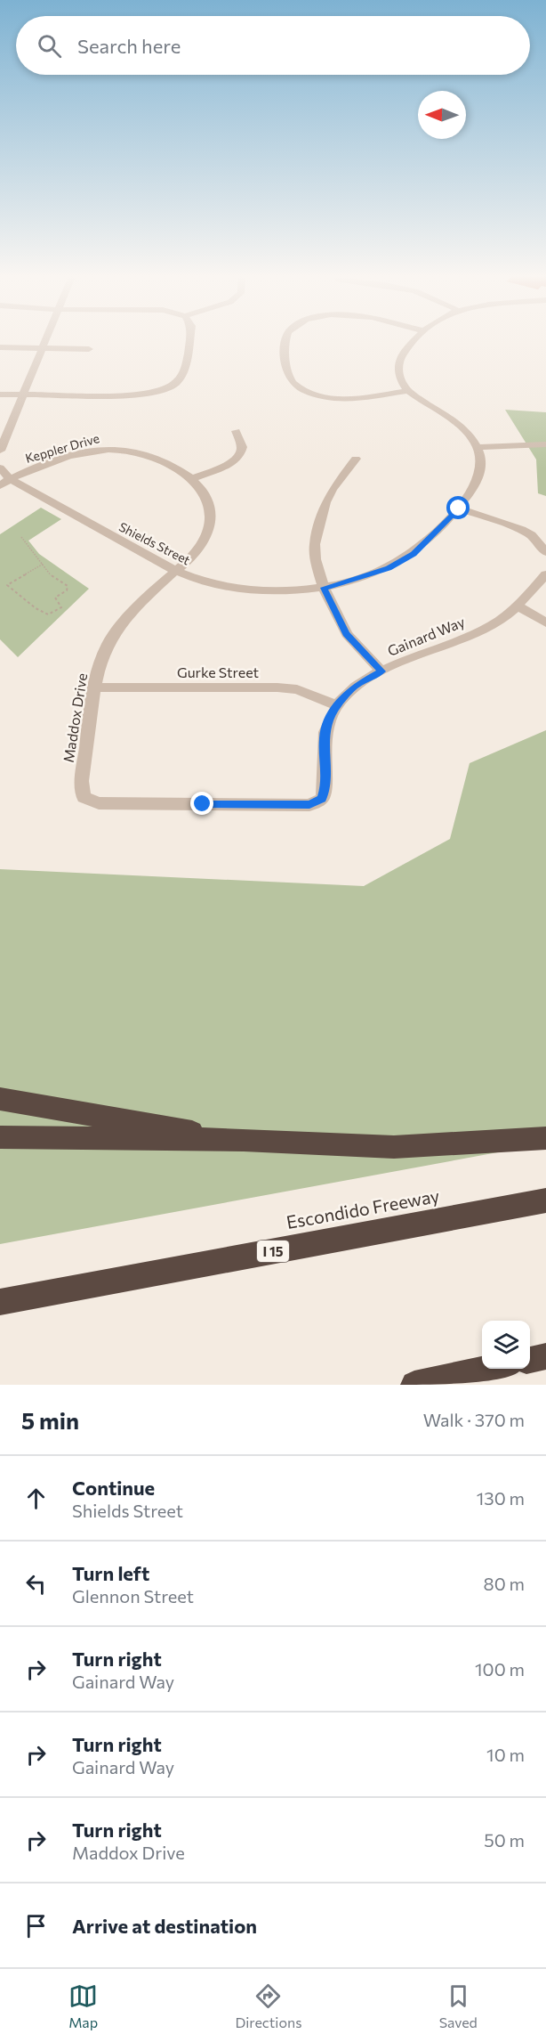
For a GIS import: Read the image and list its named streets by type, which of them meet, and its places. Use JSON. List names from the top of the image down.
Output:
{
  "streets": {
    "highway": ["Escondido Freeway", "I 15"],
    "street": [
      "Keppler Drive",
      "Shields Street",
      "Gainard Way",
      "Gurke Street",
      "Maddox Drive"
    ]
  },
  "crossings": [
    ["Keppler Drive", "Shields Street"],
    ["Keppler Drive", "Maddox Drive"],
    ["Shields Street", "Maddox Drive"],
    ["Gainard Way", "Gurke Street"],
    ["Gainard Way", "Maddox Drive"],
    ["Gurke Street", "Maddox Drive"]
  ],
  "north": "left",
  "page": {
    "search": "Search here",
    "heading": ["5 min", "Walk · 370 m"],
    "list": [
      ["Continue", "Shields Street", "130 m"],
      ["Turn left", "Glennon Street", "80 m"],
      ["Turn right", "Gainard Way", "100 m"],
      ["Turn right", "Gainard Way", "10 m"],
      ["Turn right", "Maddox Drive", "50 m"],
      "Arrive at destination"
    ],
    "nav": ["Map", "Directions", "Saved"]
  }
}
